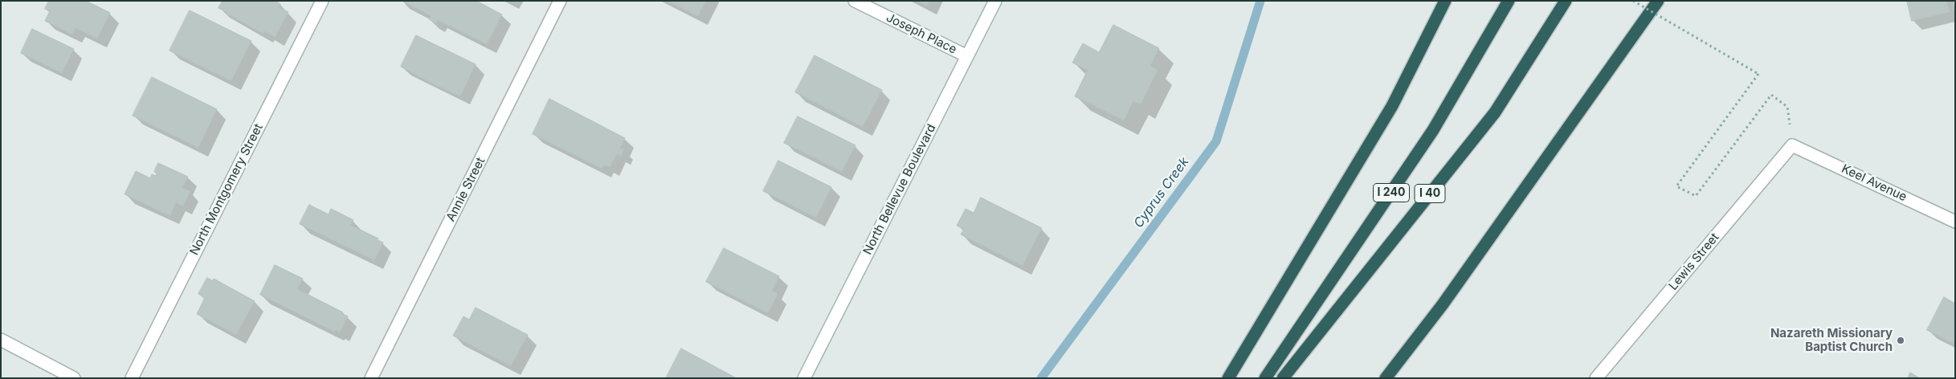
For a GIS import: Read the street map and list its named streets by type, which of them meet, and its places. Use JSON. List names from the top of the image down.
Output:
{
  "streets": {
    "highway": ["I 240", "I 40"],
    "street": [
      "Joseph Place",
      "Keel Avenue",
      "North Montgomery Street",
      "Annie Street",
      "North Bellevue Boulevard",
      "Lewis Street"
    ]
  },
  "crossings": [
    ["Joseph Place", "North Bellevue Boulevard"],
    ["Keel Avenue", "Lewis Street"]
  ],
  "water": ["Cyprus Creek"],
  "places": ["Nazareth Missionary Baptist Church"]
}
